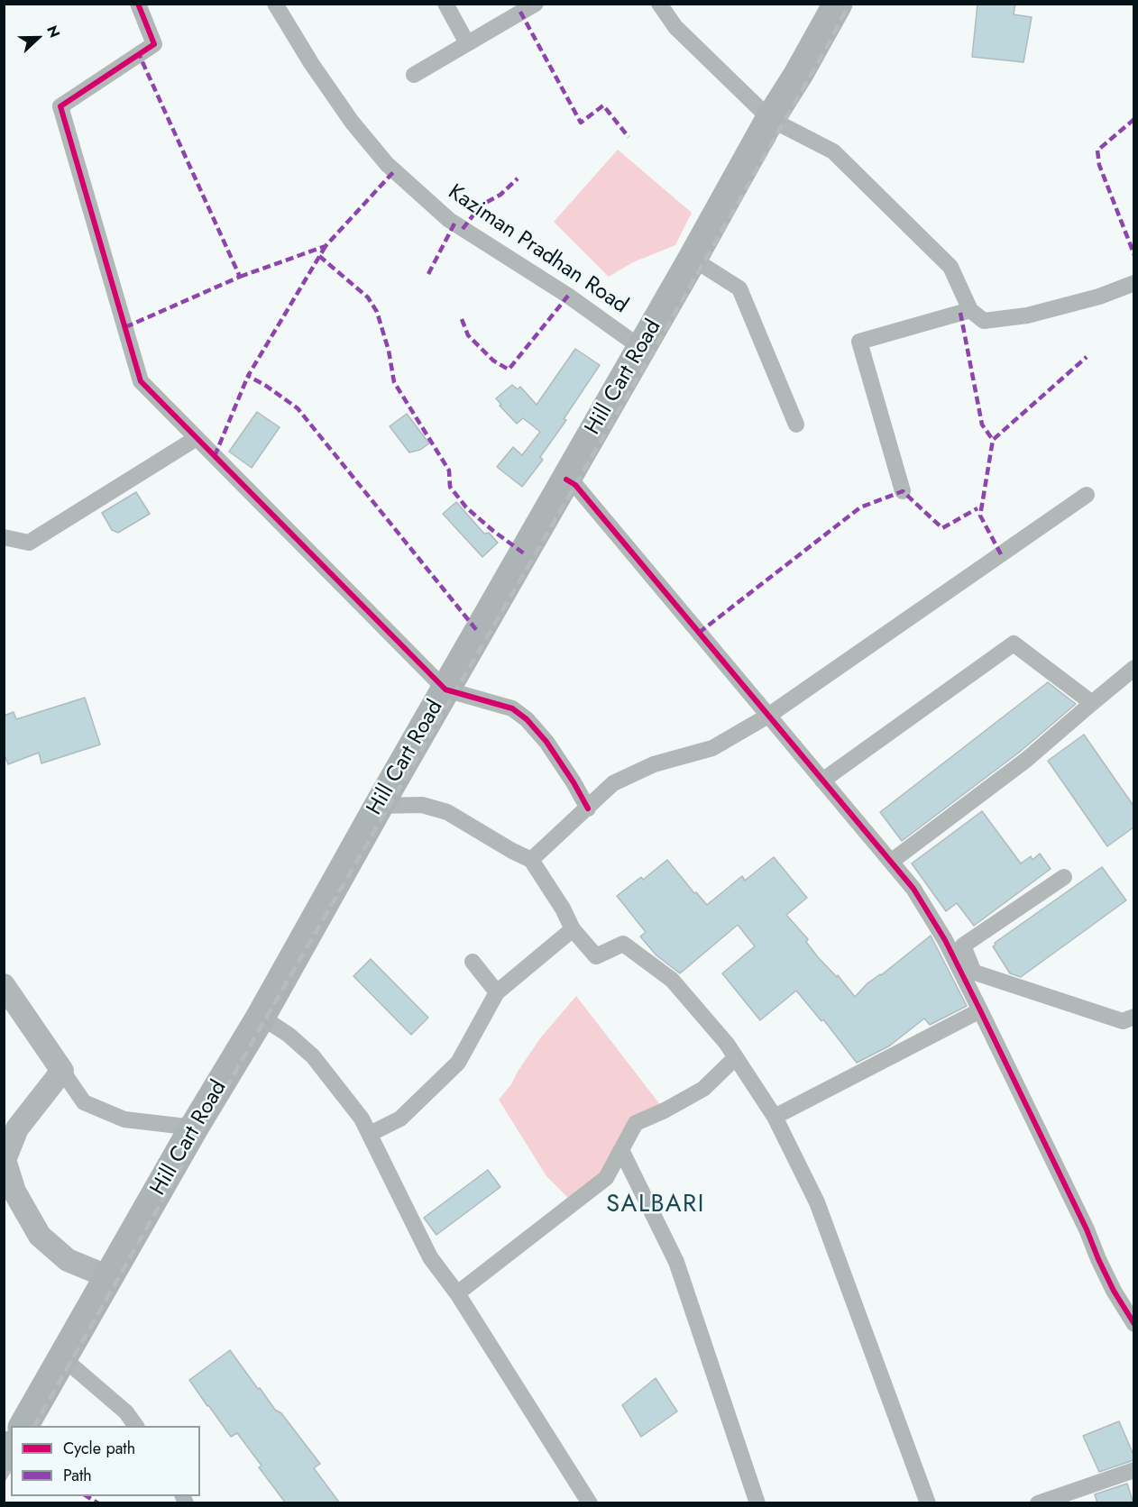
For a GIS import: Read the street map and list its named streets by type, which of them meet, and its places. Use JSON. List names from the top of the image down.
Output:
{
  "streets": {
    "highway": ["Hill Cart Road"],
    "street": ["Kaziman Pradhan Road"]
  },
  "crossings": [
    ["Kaziman Pradhan Road", "Hill Cart Road"]
  ],
  "districts": ["SALBARI"],
  "legend": ["Cycle path", "Path"],
  "north": "right"
}
